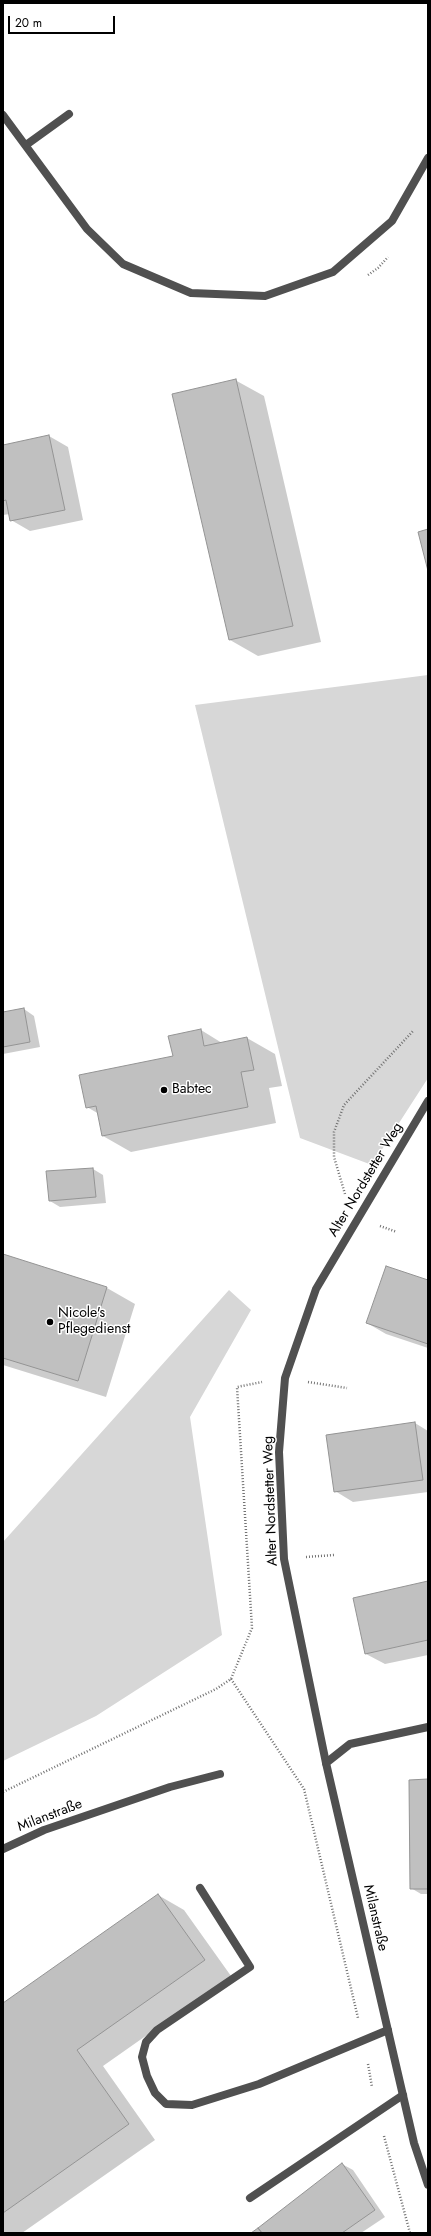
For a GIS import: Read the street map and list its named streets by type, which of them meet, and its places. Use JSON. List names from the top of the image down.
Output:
{
  "streets": {
    "street": ["Alter Nordstetter Weg", "Milanstraße"]
  },
  "crossings": [
    ["Alter Nordstetter Weg", "Milanstraße"]
  ],
  "places": ["Babtec", "Nicole's Pflegedienst"],
  "scale_bar": "20 m"
}
